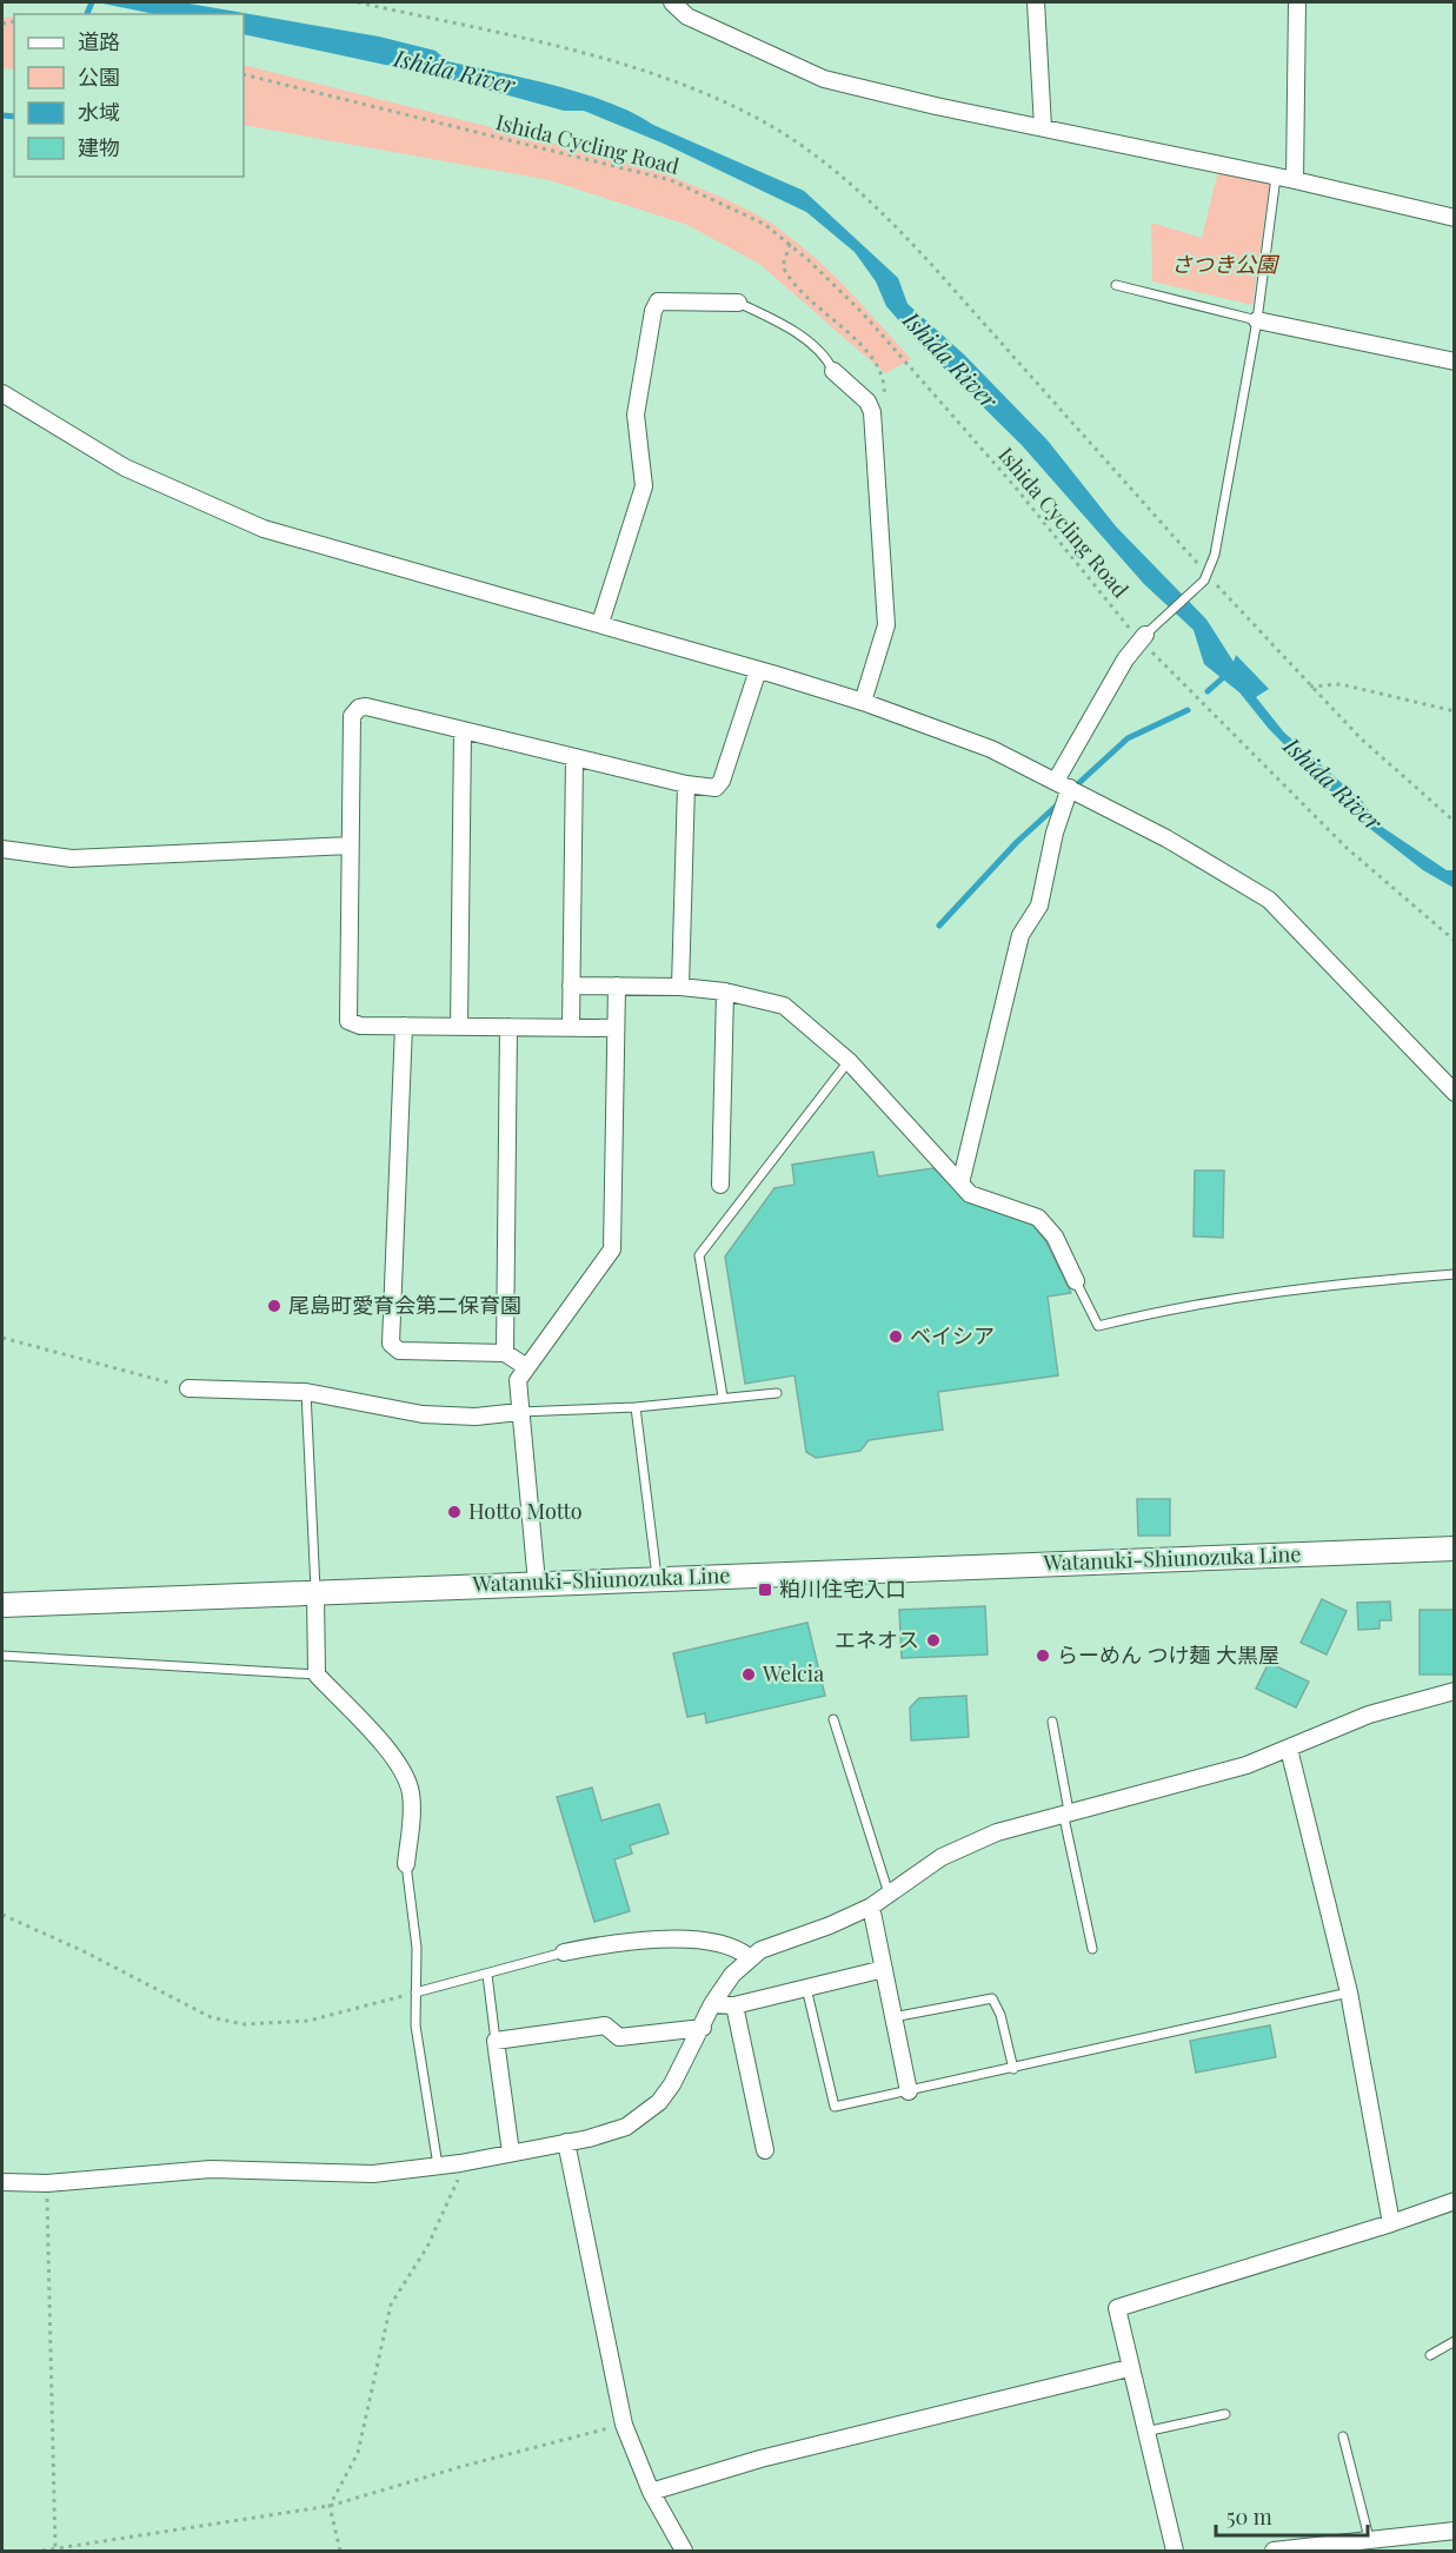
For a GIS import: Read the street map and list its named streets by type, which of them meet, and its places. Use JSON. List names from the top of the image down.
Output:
{
  "streets": {
    "main road": ["Watanuki-Shiunozuka Line"],
    "path": ["Ishida Cycling Road"]
  },
  "water": ["Ishida River"],
  "parks": ["さつき公園"],
  "places": {
    "other": [
      "尾島町愛育会第二保育園",
      "ベイシア",
      "Hotto Motto",
      "エネオス",
      "らーめん つけ麺 大黒屋",
      "Welcia"
    ],
    "transit": ["粕川住宅入口"]
  },
  "legend": [
    "道路",
    "公園",
    "水域",
    "建物"
  ],
  "scale_bar": "50 m"
}
